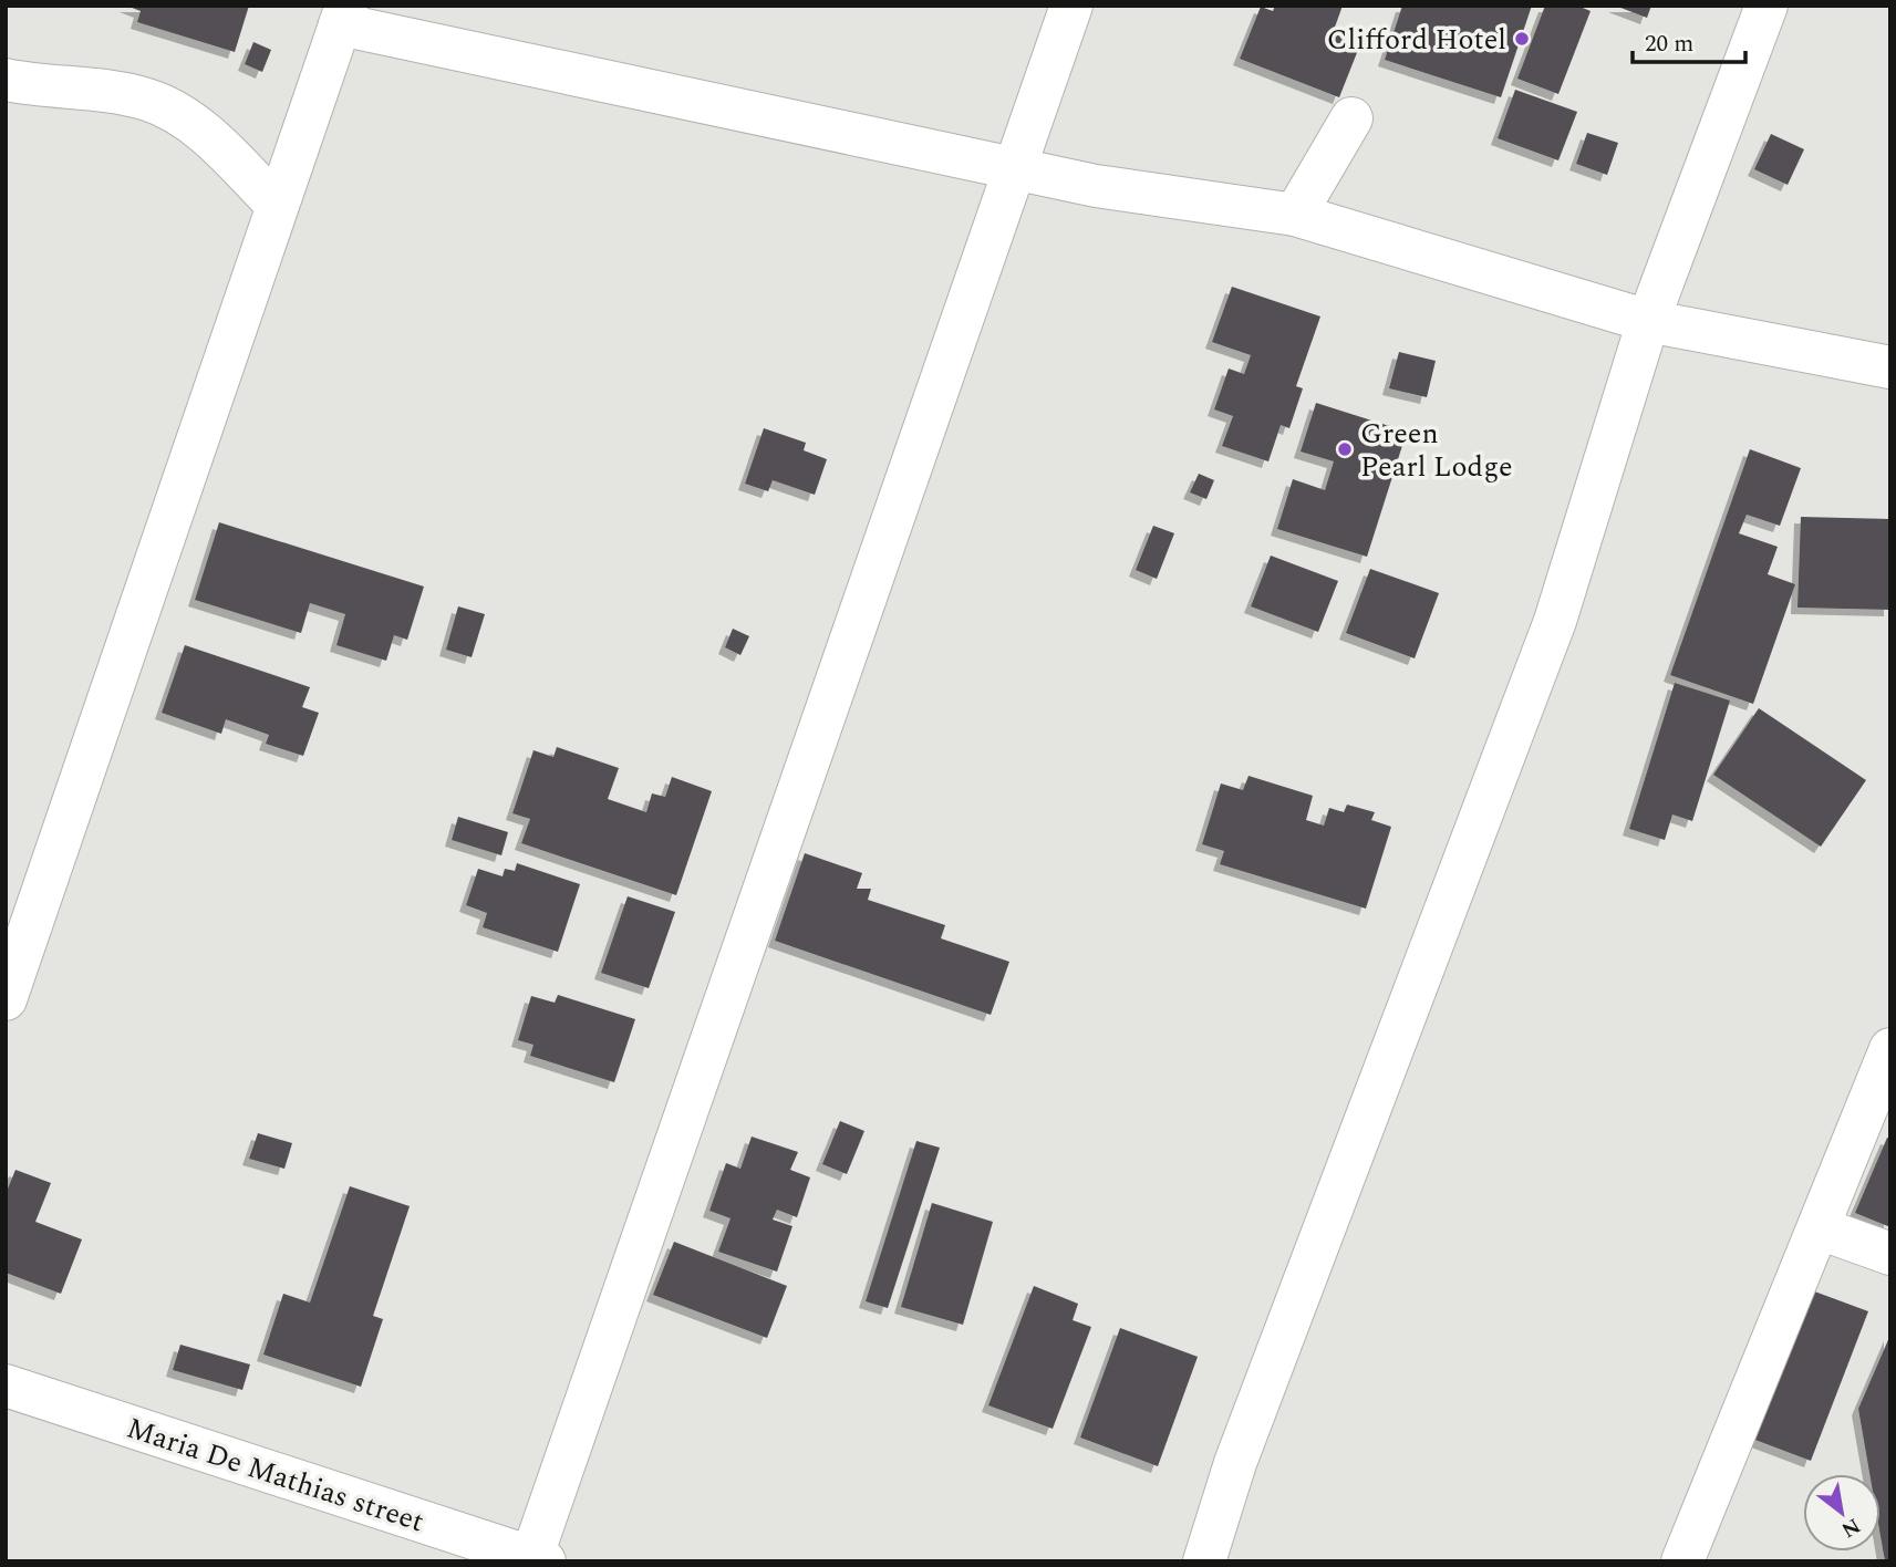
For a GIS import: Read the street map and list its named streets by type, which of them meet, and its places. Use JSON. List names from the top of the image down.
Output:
{
  "streets": {
    "street": ["Maria De Mathias street"]
  },
  "places": ["Clifford Hotel", "Green Pearl Lodge"],
  "scale_bar": "20 m",
  "north": "bottom right"
}
